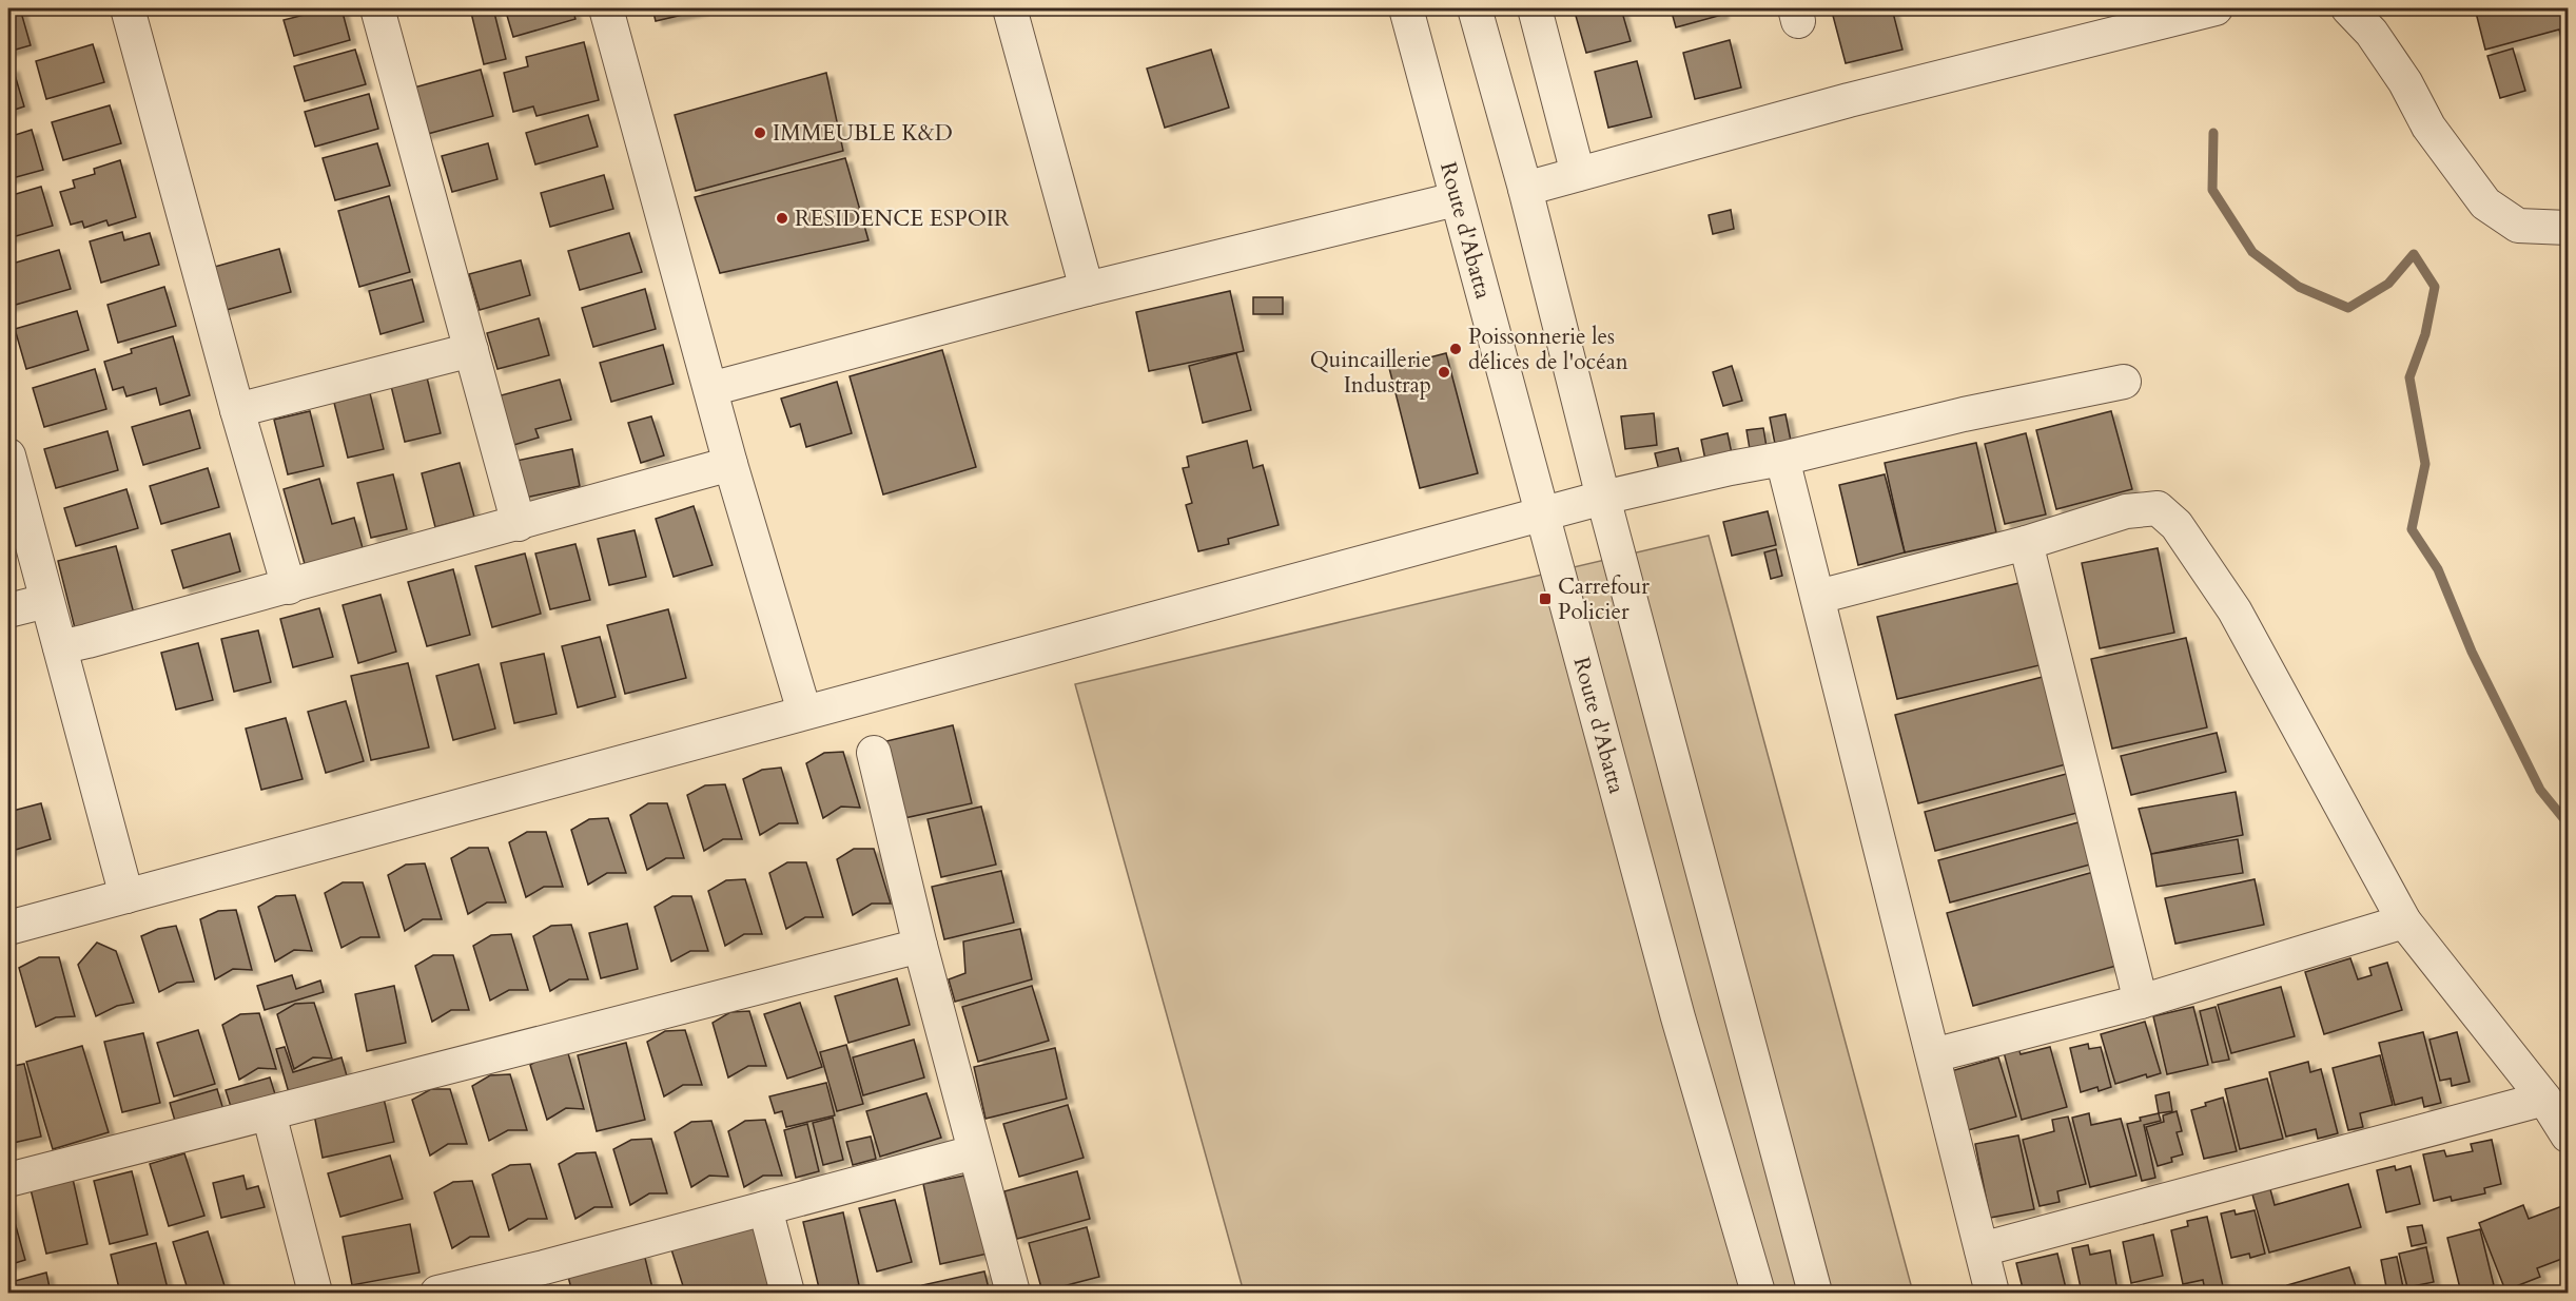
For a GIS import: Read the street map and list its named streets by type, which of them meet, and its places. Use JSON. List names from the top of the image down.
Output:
{
  "streets": {
    "street": ["Route d'Abatta"]
  },
  "places": {
    "other": [
      "IMMEUBLE K&D",
      "RESIDENCE ESPOIR",
      "Poissonnerie les délices de l'océan",
      "Quincaillerie Industrap"
    ],
    "transit": ["Carrefour Policier"]
  }
}
